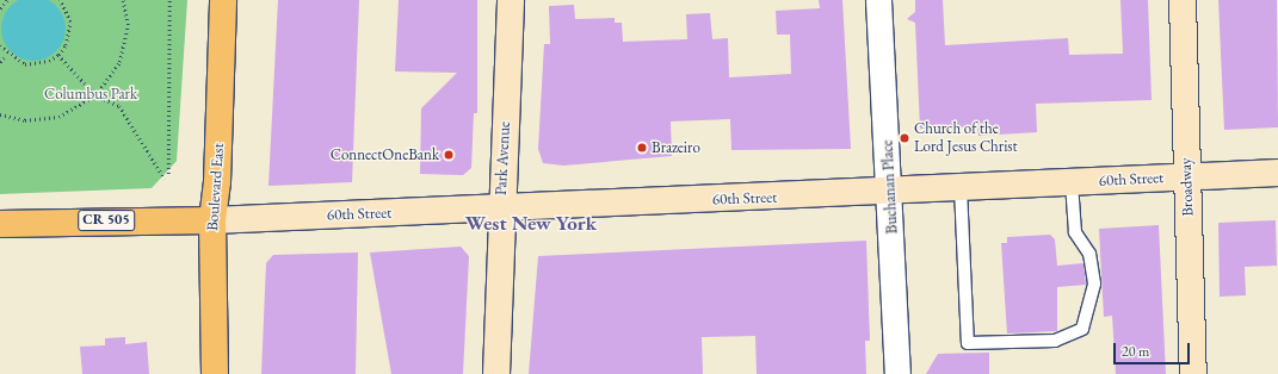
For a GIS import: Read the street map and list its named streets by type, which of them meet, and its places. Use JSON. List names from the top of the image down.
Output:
{
  "streets": {
    "main road": ["Boulevard East", "CR 505"],
    "street": [
      "Park Avenue",
      "60th Street",
      "Buchanan Place",
      "Broadway"
    ]
  },
  "crossings": [
    ["Park Avenue", "60th Street"],
    ["60th Street", "Boulevard East"],
    ["60th Street", "Buchanan Place"],
    ["60th Street", "Broadway"],
    ["60th Street", "CR 505"],
    ["Boulevard East", "CR 505"]
  ],
  "districts": ["West New York"],
  "parks": ["Columbus Park"],
  "places": ["Church of the Lord Jesus Christ", "Brazeiro", "ConnectOneBank"],
  "scale_bar": "20 m"
}
